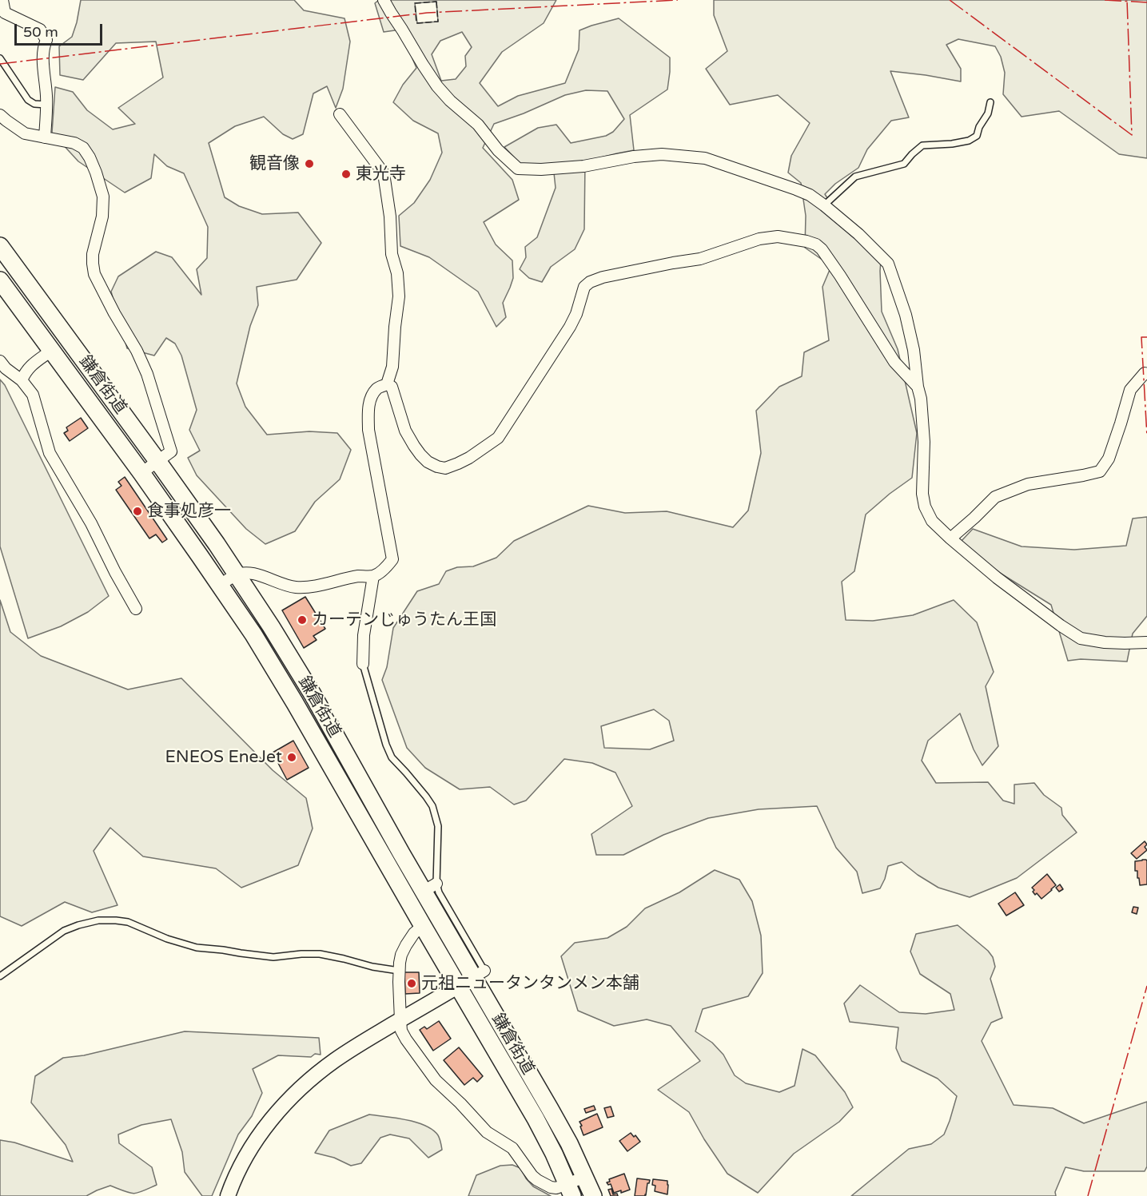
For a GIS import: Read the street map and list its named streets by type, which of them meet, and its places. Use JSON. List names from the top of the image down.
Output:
{
  "streets": {
    "main road": ["鎌倉街道"]
  },
  "places": [
    "観音像",
    "東光寺",
    "食事処彦一",
    "カーテンじゅうたん王国",
    "ENEOS EneJet",
    "元祖ニュータンタンメン本舗"
  ],
  "scale_bar": "50 m"
}
